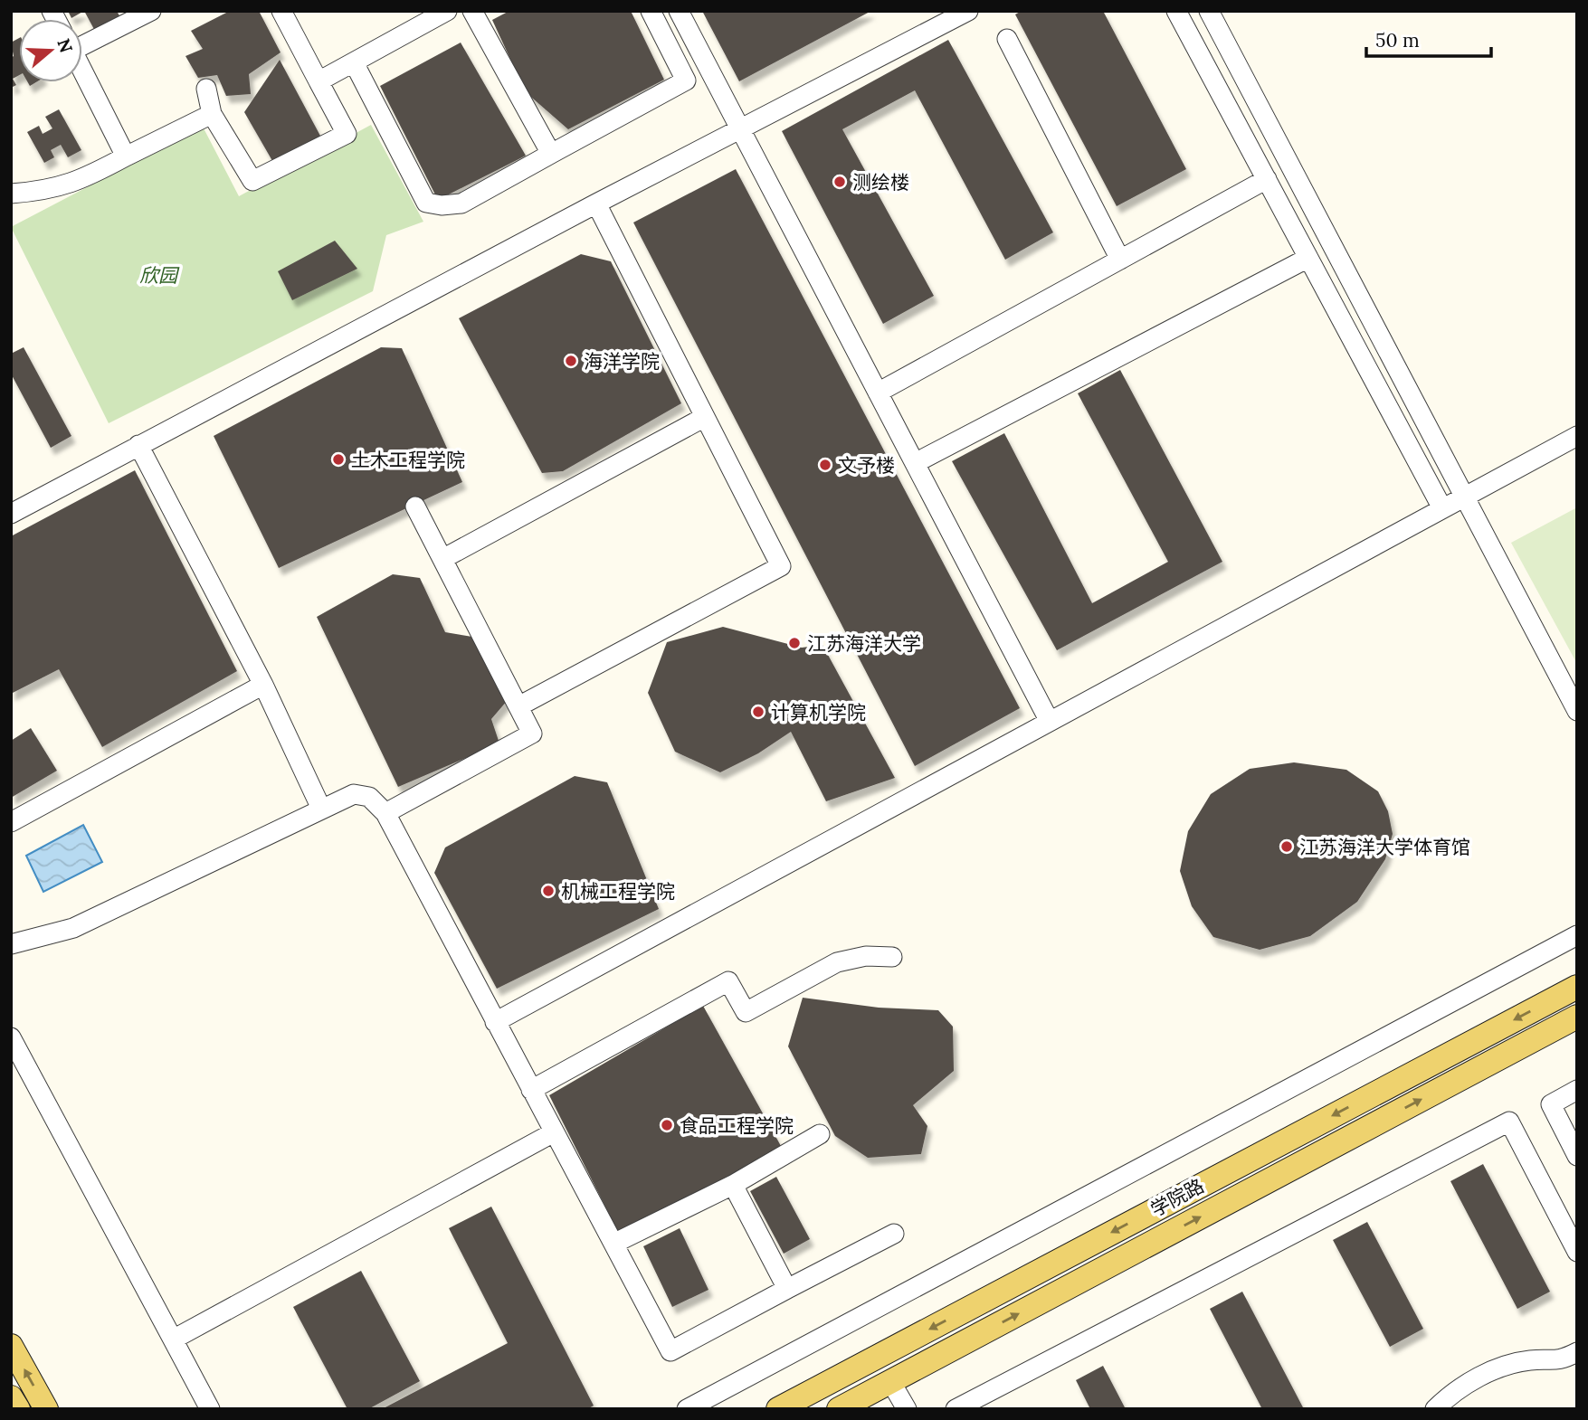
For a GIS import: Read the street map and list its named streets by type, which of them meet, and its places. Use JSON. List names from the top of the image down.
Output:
{
  "streets": {
    "main road": ["学院路"]
  },
  "parks": ["欣园"],
  "places": [
    "测绘楼",
    "海洋学院",
    "土木工程学院",
    "文予楼",
    "江苏海洋大学",
    "计算机学院",
    "江苏海洋大学体育馆",
    "机械工程学院",
    "食品工程学院"
  ],
  "scale_bar": "50 m",
  "north": "right"
}
